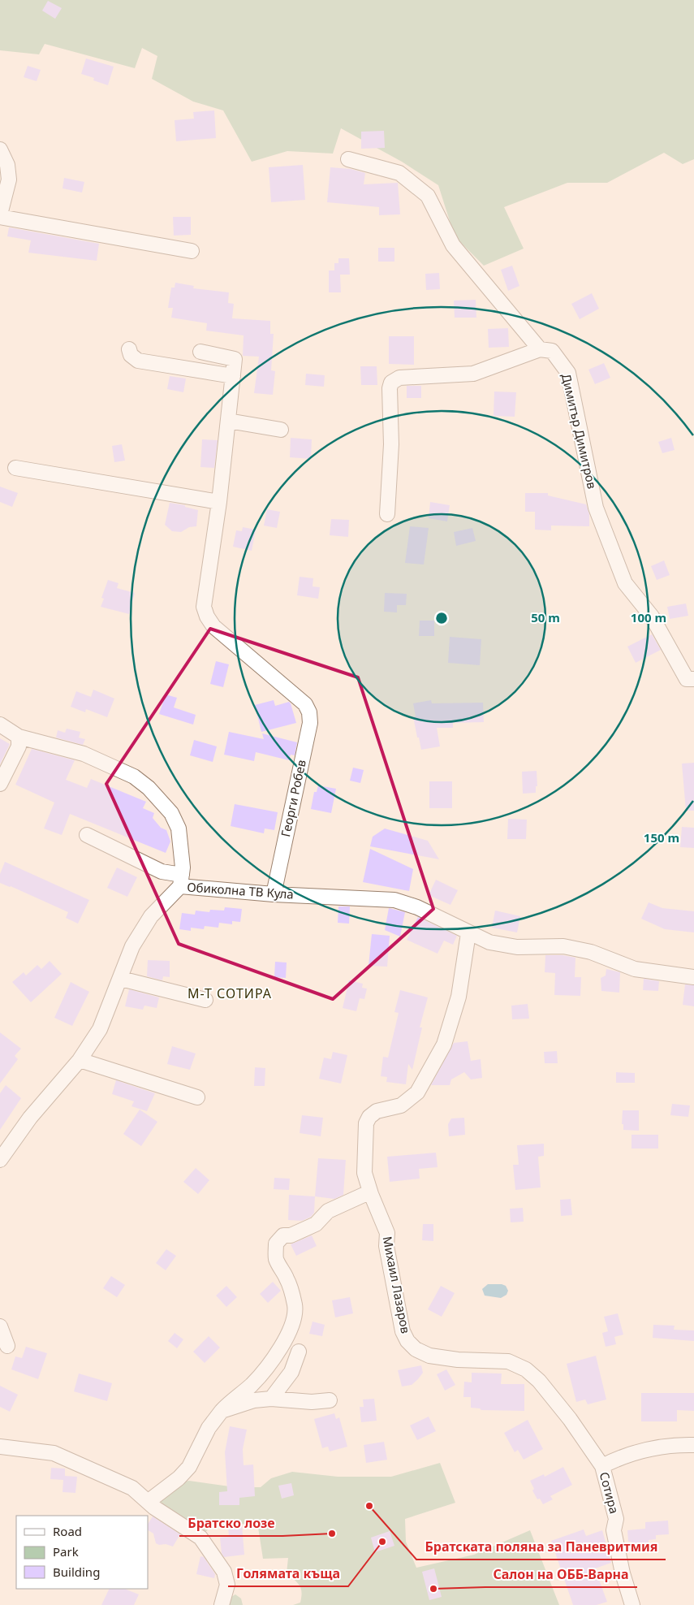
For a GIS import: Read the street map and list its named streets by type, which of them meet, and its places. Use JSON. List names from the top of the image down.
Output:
{
  "streets": {
    "street": [
      "Димитър Димитров",
      "Георги Робев",
      "Обиколна ТВ Кула",
      "Михаил Лазаров",
      "Сотира"
    ]
  },
  "crossings": [
    ["Георги Робев", "Обиколна ТВ Кула"],
    ["Обиколна ТВ Кула", "Михаил Лазаров"],
    ["Михаил Лазаров", "Сотира"]
  ],
  "districts": ["М-Т СОТИРА"],
  "places": [
    "Братската поляна за Паневритмия",
    "Братско лозе",
    "Голямата къща",
    "Салон на ОББ-Варна"
  ],
  "legend": ["Road", "Park", "Building"],
  "rings": ["50 m", "100 m", "150 m"]
}
